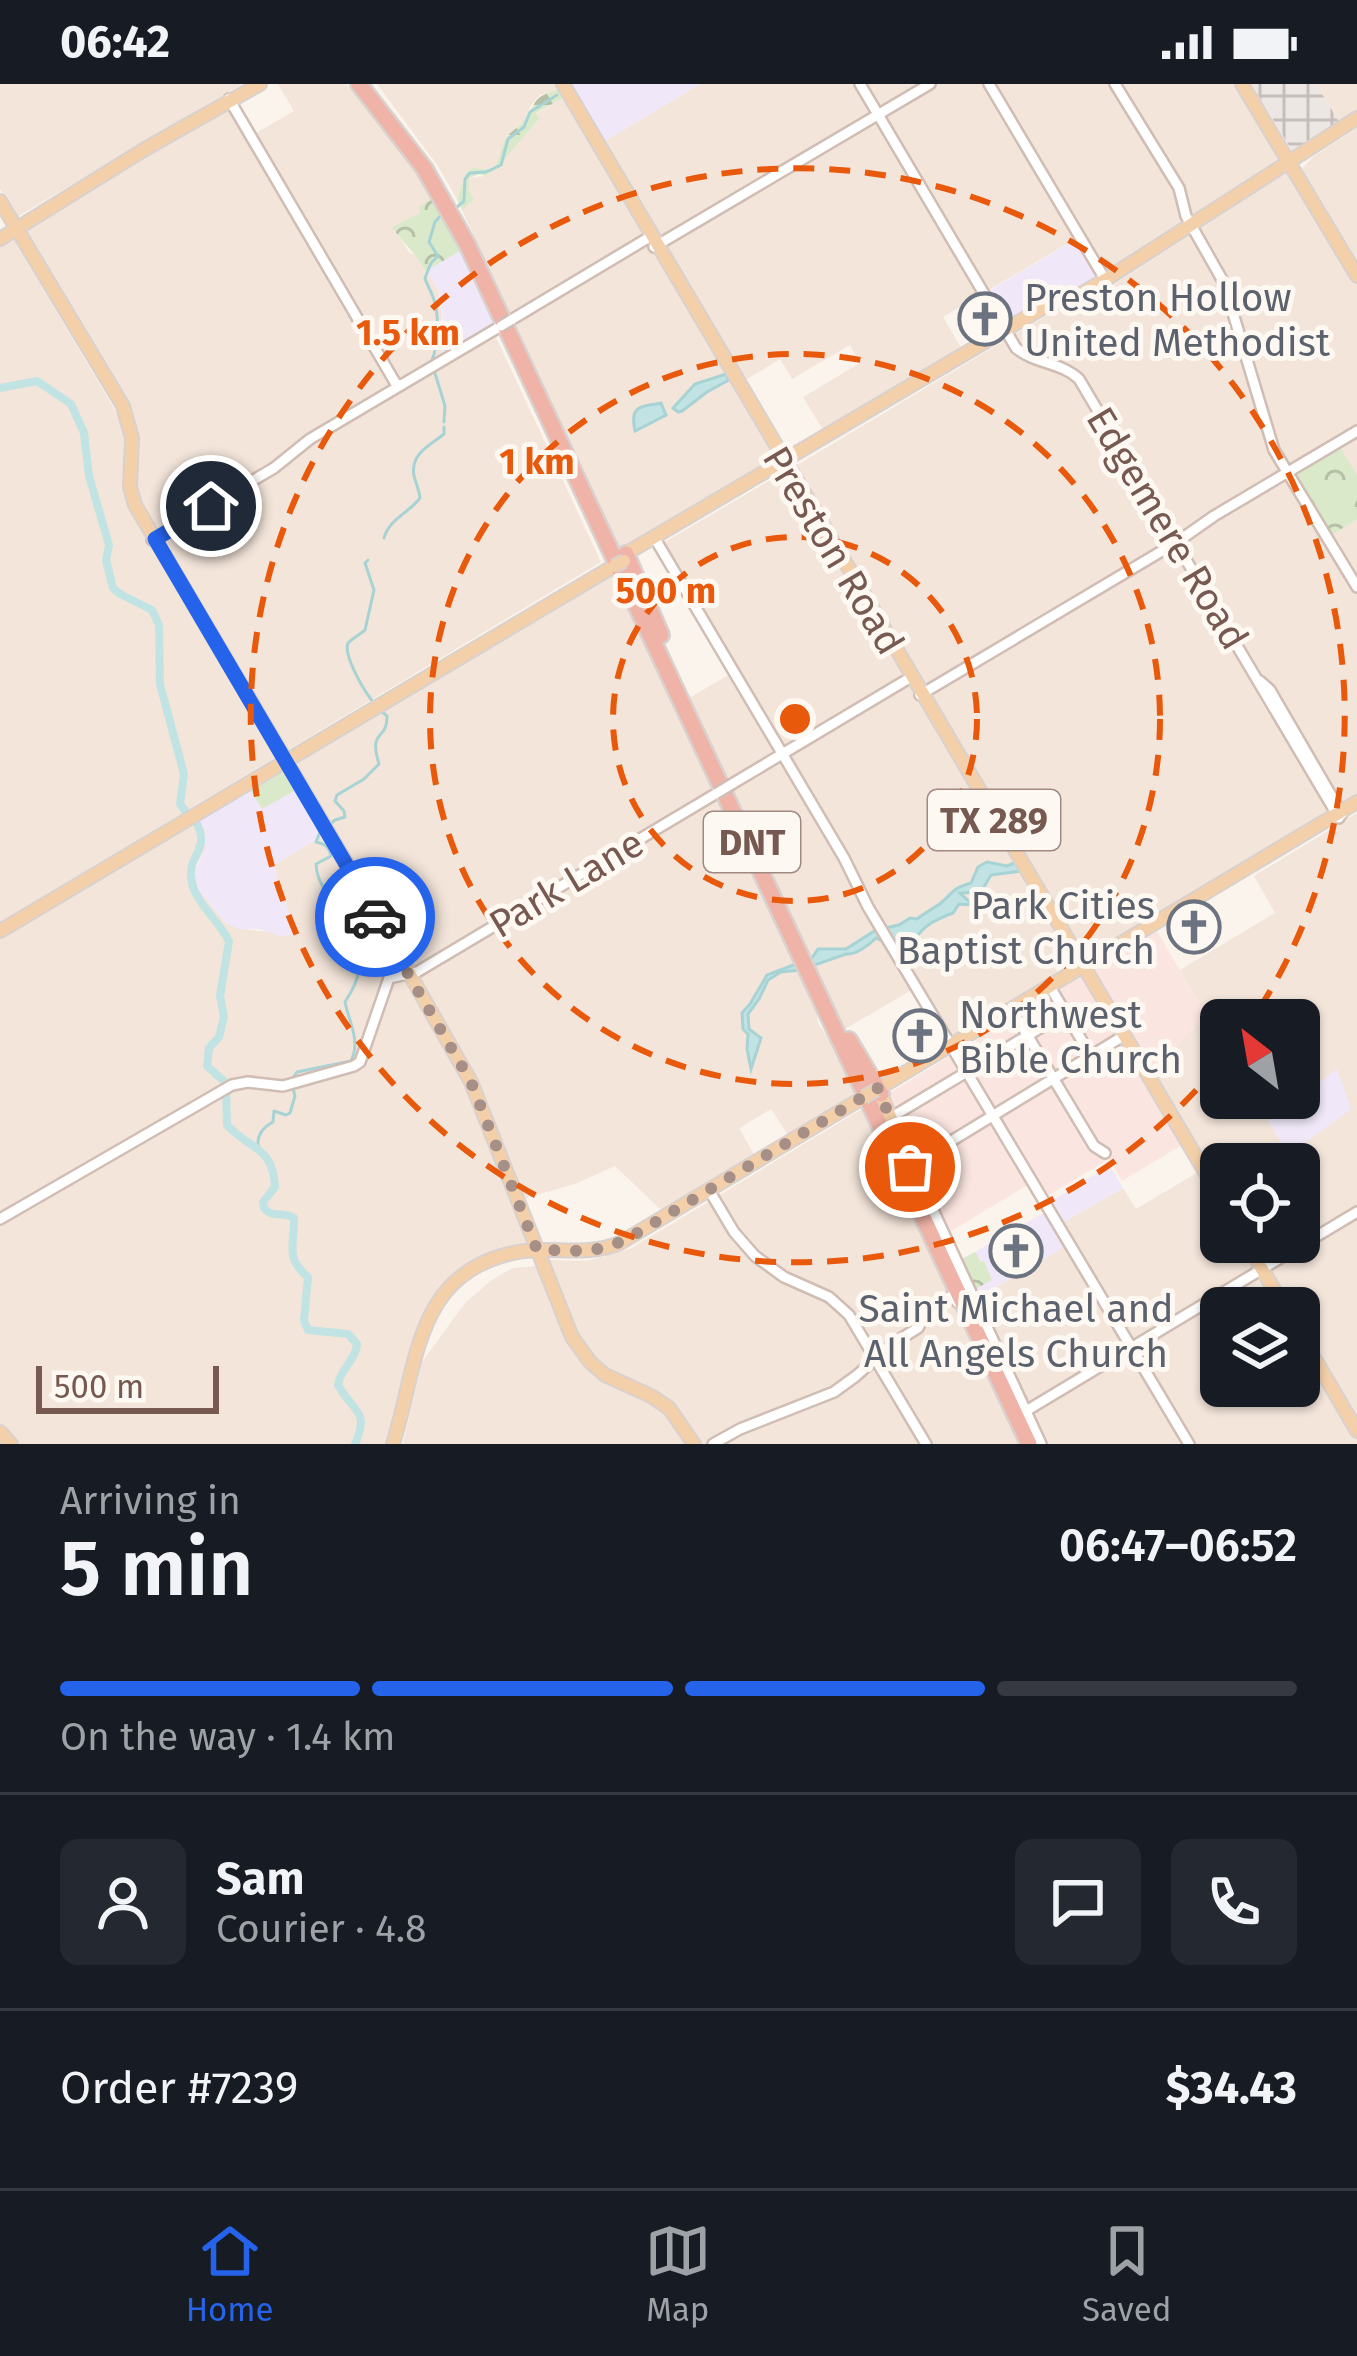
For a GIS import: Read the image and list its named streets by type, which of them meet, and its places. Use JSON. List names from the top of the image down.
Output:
{
  "streets": {
    "highway": ["DNT"],
    "main road": ["Preston Road", "TX 289"],
    "street": ["Edgemere Road", "Park Lane"]
  },
  "crossings": [
    ["Preston Road", "Park Lane"]
  ],
  "places": {
    "church": [
      "Preston Hollow United Methodist",
      "Park Cities Baptist Church",
      "Northwest Bible Church",
      "Saint Michael and All Angels Church"
    ]
  },
  "scale_bar": "500 m",
  "north": "top left",
  "page": {
    "status": "06:42",
    "scale": "500 m",
    "heading": ["5 min", "Arriving in", "06:47–06:52"],
    "panel": [
      "Sam",
      "Courier · 4.8",
      "Order #7239",
      "$34.43"
    ],
    "bar": "On the way · 1.4 km",
    "tabs": ["Home", "Map", "Saved"]
  },
  "rings": ["1.5 km", "1 km", "500 m"]
}
